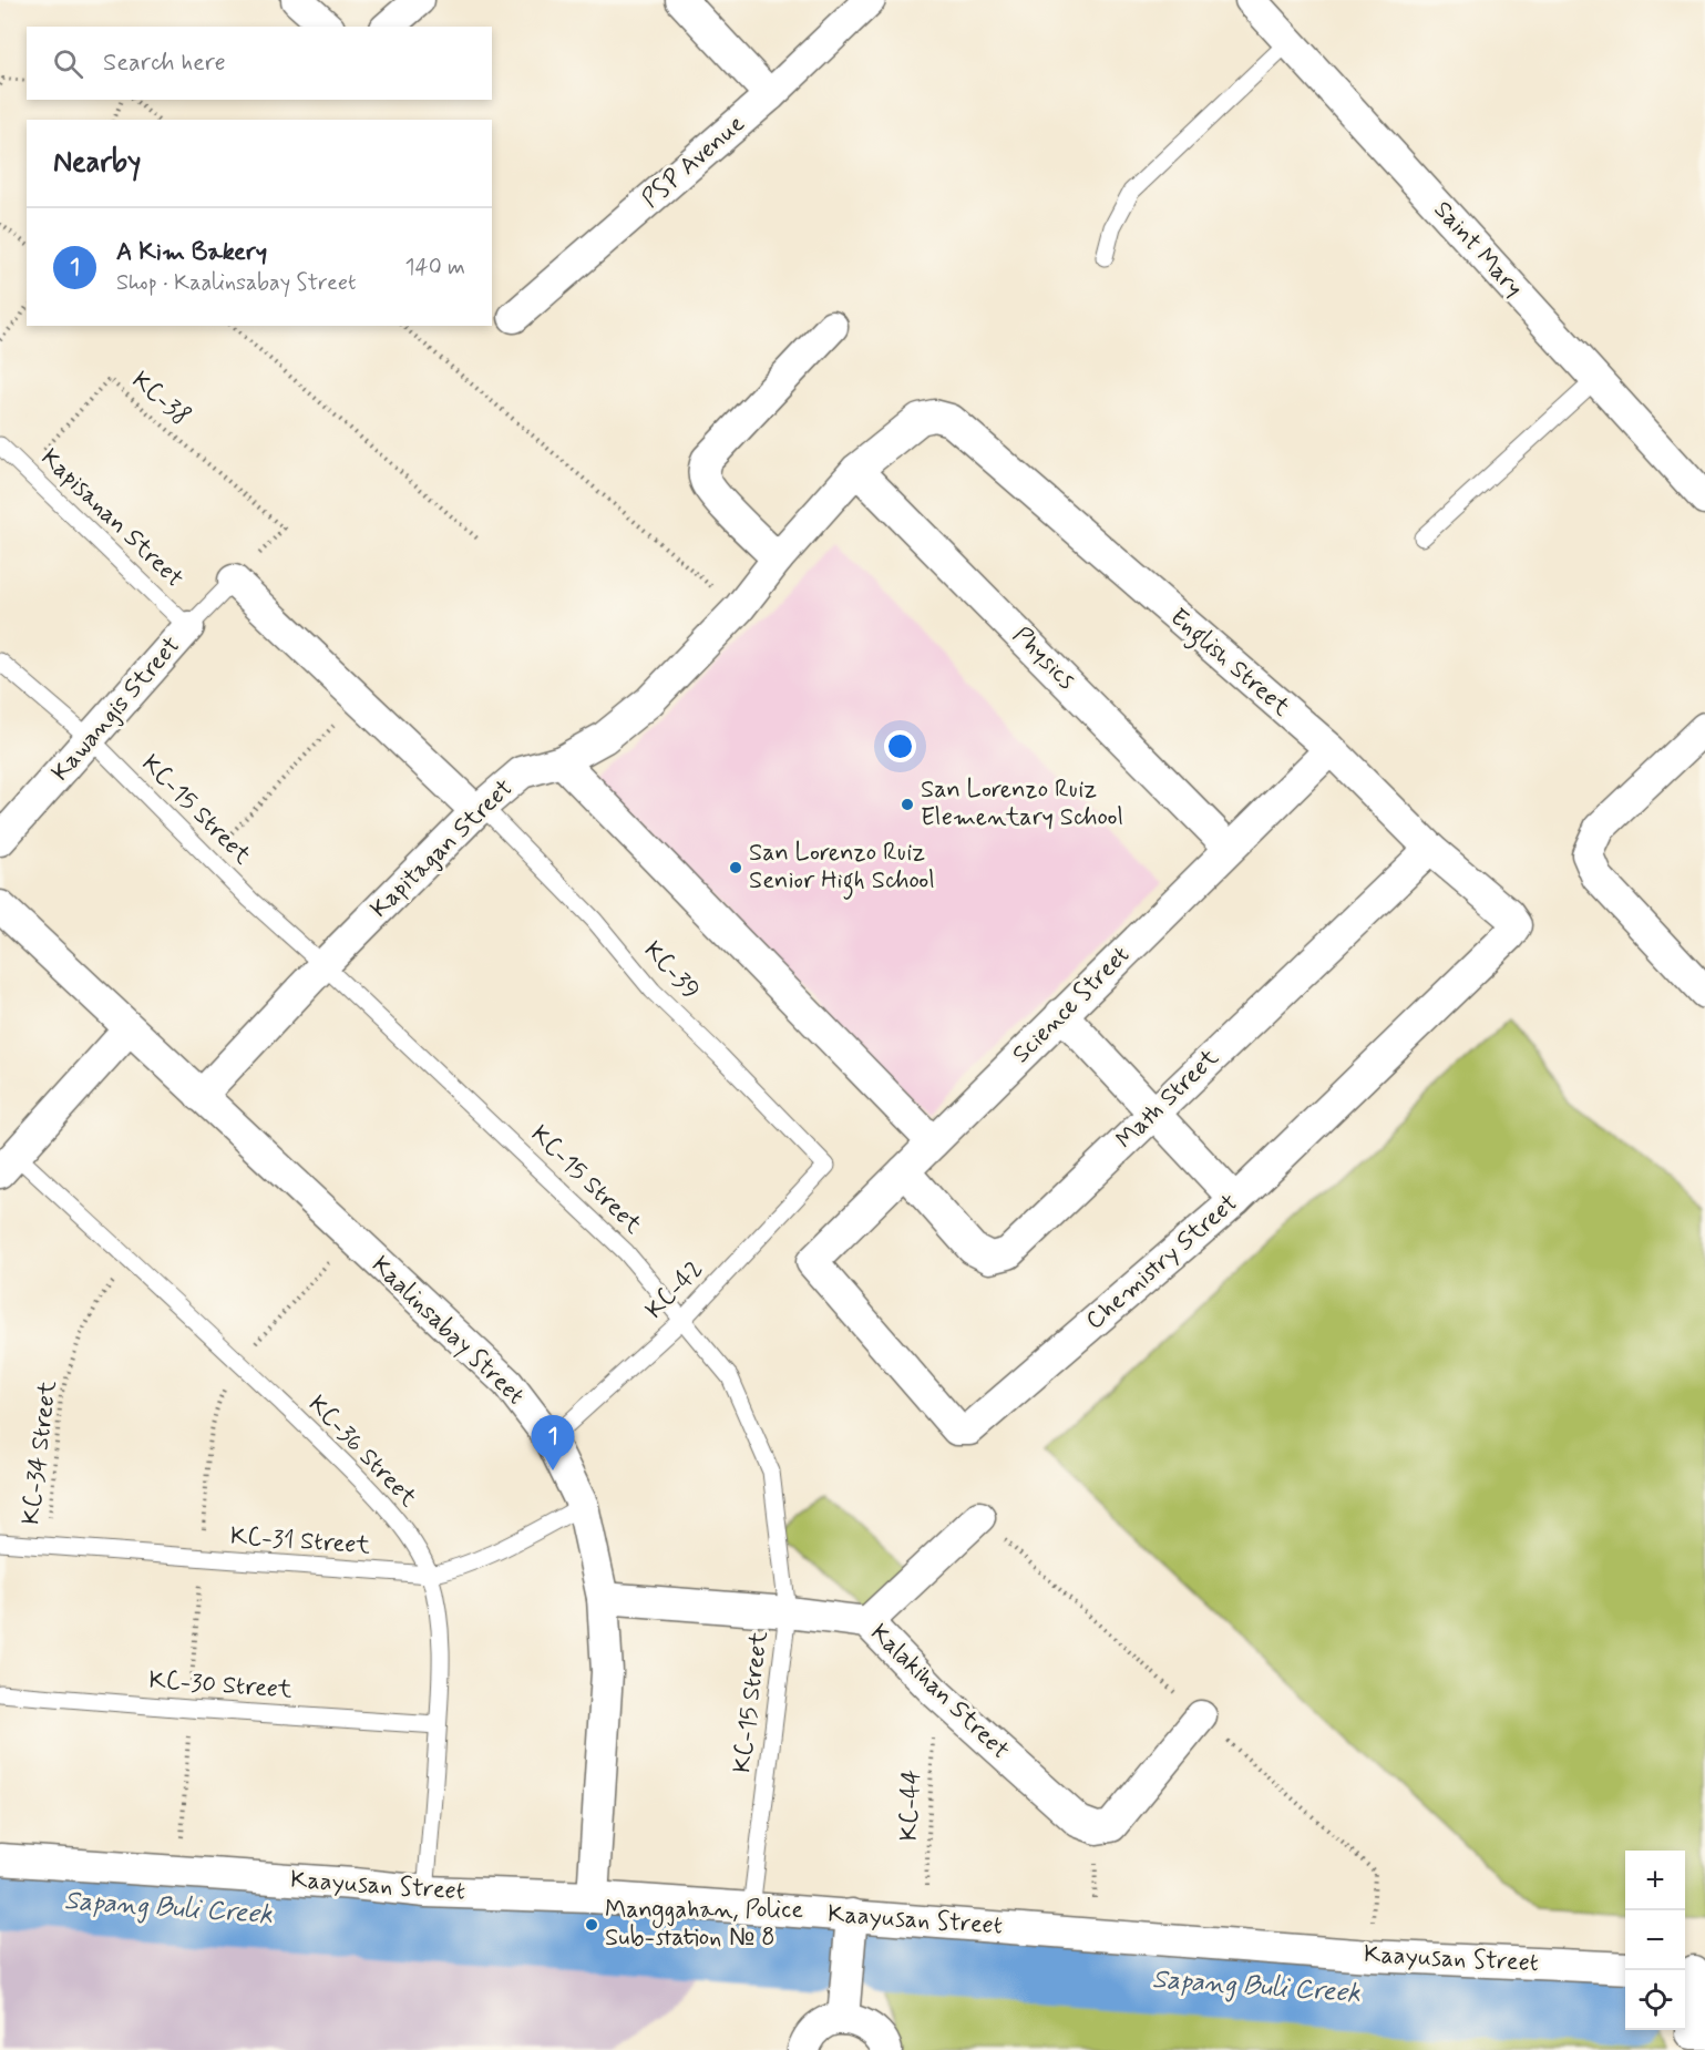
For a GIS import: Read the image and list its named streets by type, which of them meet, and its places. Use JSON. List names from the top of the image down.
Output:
{
  "streets": {
    "street": [
      "PSP Avenue",
      "Saint Mary",
      "Physics",
      "English Street",
      "Kawangis Street",
      "Kapitagan Street",
      "Science Street",
      "Math Street",
      "Chemistry Street",
      "Kaalinsabay Street",
      "Kalakihan Street",
      "Kaayusan Street"
    ],
    "lane": [
      "Kapisanan Street",
      "KC-15 Street",
      "KC-39",
      "KC-42",
      "KC-36 Street",
      "KC-31 Street",
      "KC-30 Street"
    ],
    "path": ["KC-38", "KC-34 Street", "KC-44"]
  },
  "crossings": [
    ["KC-38", "Kapisanan Street"],
    ["Kapisanan Street", "Kawangis Street"],
    ["Physics", "Kapitagan Street"],
    ["Physics", "Science Street"],
    ["English Street", "Kapitagan Street"],
    ["English Street", "Science Street"],
    ["English Street", "Math Street"],
    ["English Street", "Chemistry Street"],
    ["Kawangis Street", "KC-15 Street"],
    ["KC-15 Street", "Kapitagan Street"],
    ["KC-15 Street", "KC-42"],
    ["KC-15 Street", "Kalakihan Street"],
    ["KC-15 Street", "Kaayusan Street"],
    ["Kapitagan Street", "KC-39"],
    ["Kapitagan Street", "Kaalinsabay Street"],
    ["KC-39", "KC-42"],
    ["Science Street", "Math Street"],
    ["Science Street", "Chemistry Street"],
    ["KC-42", "Kaalinsabay Street"],
    ["Kaalinsabay Street", "KC-31 Street"],
    ["Kaalinsabay Street", "Kalakihan Street"],
    ["Kaalinsabay Street", "Kaayusan Street"],
    ["KC-36 Street", "KC-34 Street"],
    ["KC-36 Street", "KC-31 Street"],
    ["KC-36 Street", "KC-30 Street"],
    ["KC-36 Street", "Kaayusan Street"],
    ["KC-34 Street", "KC-31 Street"],
    ["Kalakihan Street", "KC-44"],
    ["KC-44", "Kaayusan Street"]
  ],
  "water": ["Sapang Buli Creek"],
  "places": ["San Lorenzo Ruiz Elementary School", "San Lorenzo Ruiz Senior High School", "Manggahan, Police Sub-station № 8"],
  "page": {
    "search": "Search here",
    "heading": "Nearby",
    "list": [
      {
        "mark": "1",
        "name": "A Kim Bakery",
        "note": "Shop · Kaalinsabay Street",
        "value": "140 m"
      }
    ],
    "pins": "1",
    "map_buttons": ["+", "−"]
  }
}
